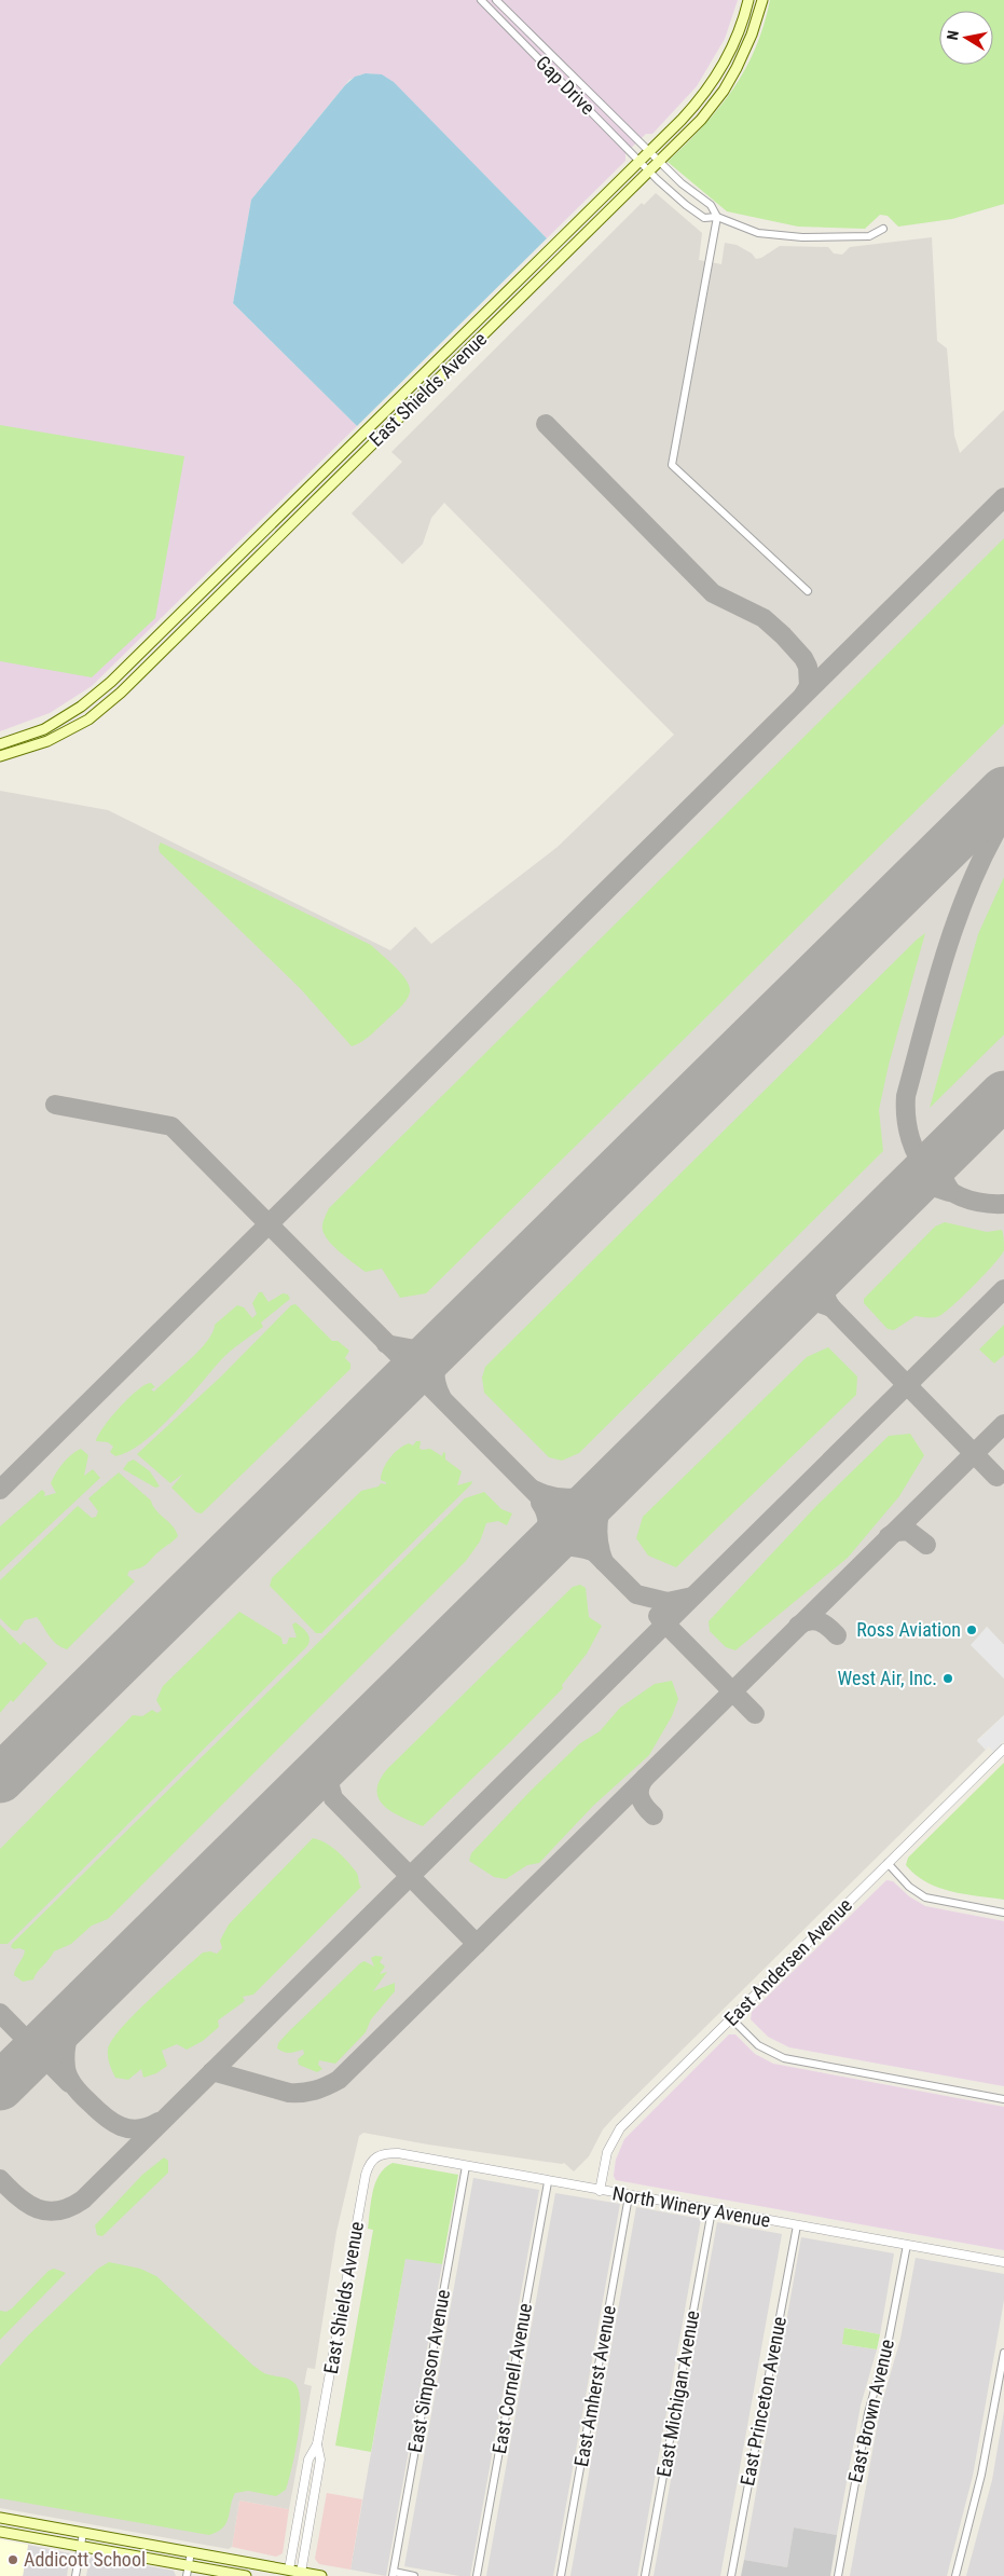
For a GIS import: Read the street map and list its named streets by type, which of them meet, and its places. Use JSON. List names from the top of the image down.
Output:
{
  "streets": {
    "main road": ["East Shields Avenue"],
    "street": [
      "Gap Drive",
      "East Andersen Avenue",
      "North Winery Avenue",
      "East Simpson Avenue",
      "East Cornell Avenue",
      "East Amherst Avenue",
      "East Michigan Avenue",
      "East Princeton Avenue",
      "East Brown Avenue"
    ]
  },
  "crossings": [
    ["Gap Drive", "East Shields Avenue"],
    ["East Shields Avenue", "North Winery Avenue"],
    ["East Andersen Avenue", "North Winery Avenue"],
    ["North Winery Avenue", "East Simpson Avenue"],
    ["North Winery Avenue", "East Cornell Avenue"],
    ["North Winery Avenue", "East Amherst Avenue"],
    ["North Winery Avenue", "East Michigan Avenue"],
    ["North Winery Avenue", "East Princeton Avenue"],
    ["North Winery Avenue", "East Brown Avenue"]
  ],
  "places": ["Ross Aviation", "West Air, Inc.", "Addicott School"],
  "north": "left"
}
